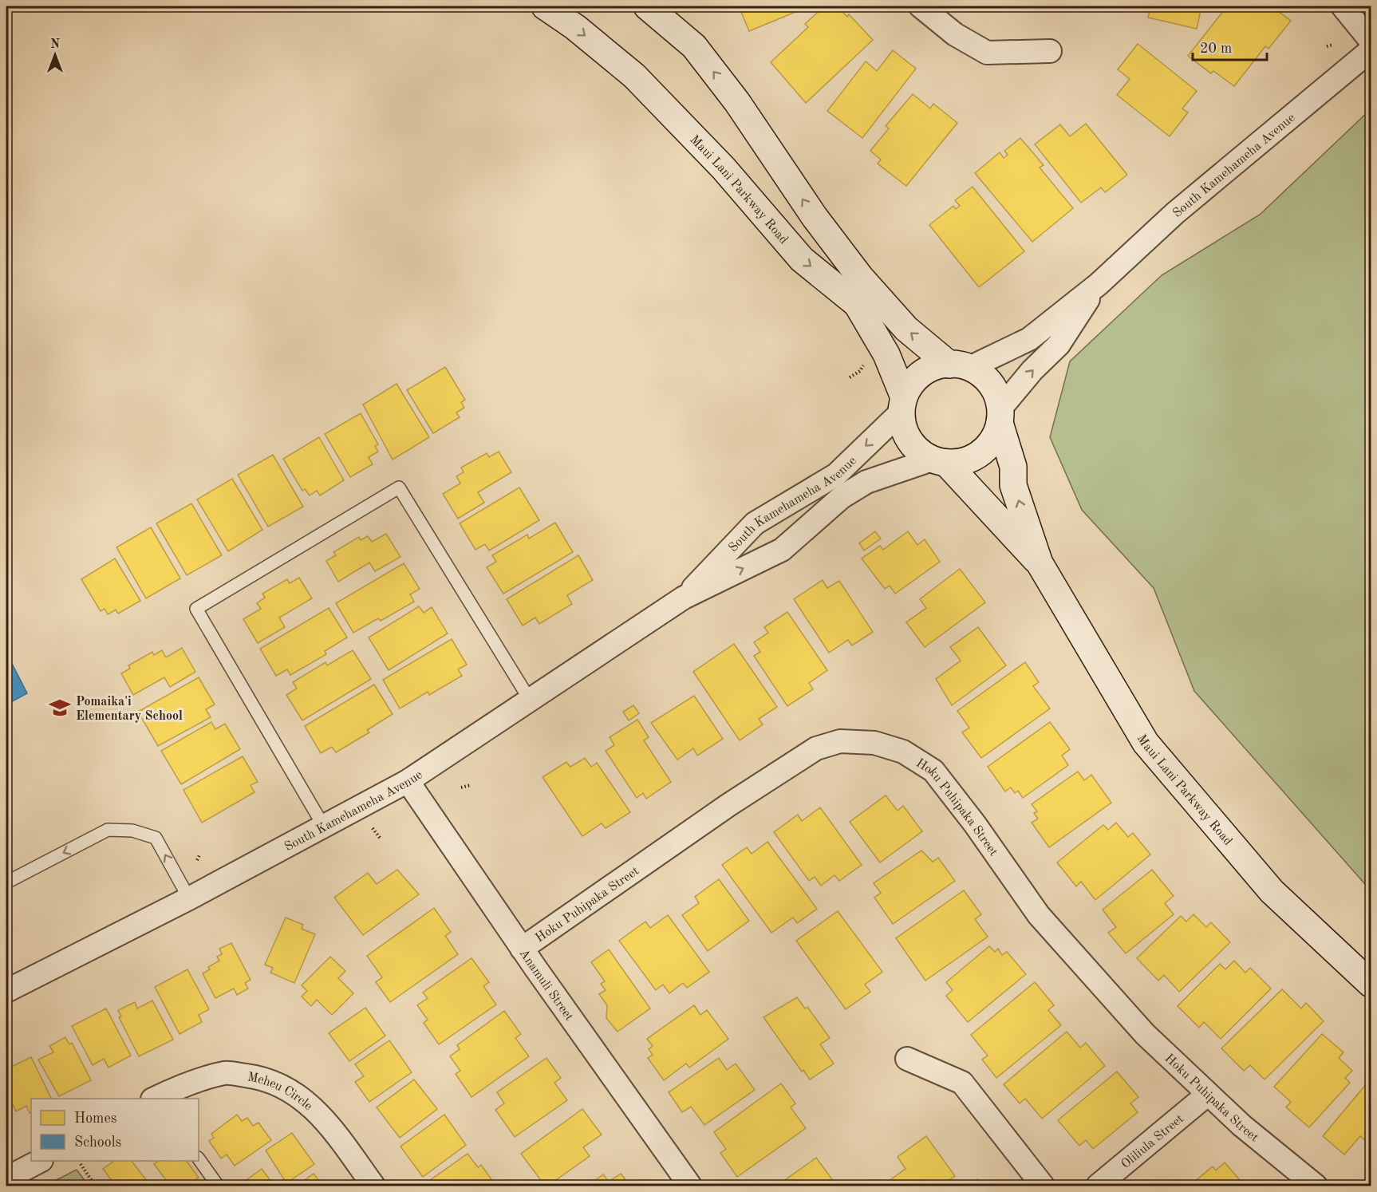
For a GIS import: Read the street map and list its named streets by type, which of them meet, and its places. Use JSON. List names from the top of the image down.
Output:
{
  "streets": {
    "main road": ["Maui Lani Parkway Road"],
    "street": [
      "South Kamehameha Avenue",
      "Hoku Puhipaka Street",
      "Anamuli Street",
      "Meheu Circle",
      "Oliliula Street"
    ]
  },
  "crossings": [
    ["South Kamehameha Avenue", "Maui Lani Parkway Road"],
    ["South Kamehameha Avenue", "Anamuli Street"],
    ["Hoku Puhipaka Street", "Anamuli Street"],
    ["Hoku Puhipaka Street", "Oliliula Street"]
  ],
  "places": {
    "school or university": ["Pomaika'i Elementary School"]
  },
  "legend": ["Homes", "Schools"],
  "scale_bar": "20 m",
  "north": "top"
}
